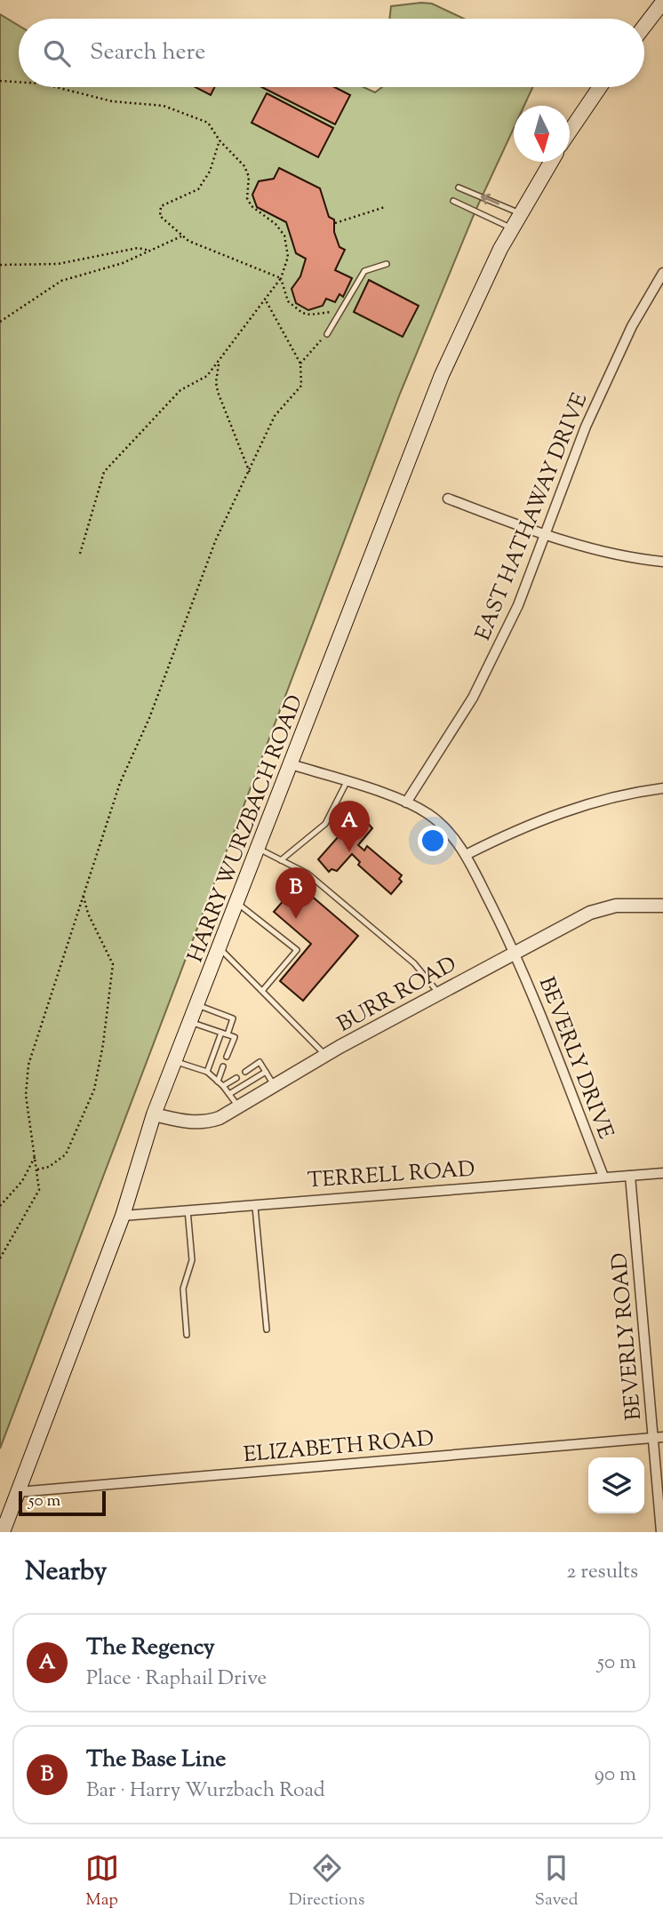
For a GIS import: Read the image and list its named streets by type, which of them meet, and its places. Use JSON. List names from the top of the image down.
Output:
{
  "streets": {
    "main road": ["HARRY WURZBACH ROAD"],
    "street": [
      "EAST HATHAWAY DRIVE",
      "BURR ROAD",
      "BEVERLY DRIVE",
      "TERRELL ROAD",
      "BEVERLY ROAD",
      "ELIZABETH ROAD"
    ]
  },
  "crossings": [
    ["EAST HATHAWAY DRIVE", "BEVERLY DRIVE"],
    ["HARRY WURZBACH ROAD", "BURR ROAD"],
    ["HARRY WURZBACH ROAD", "BEVERLY DRIVE"],
    ["HARRY WURZBACH ROAD", "TERRELL ROAD"],
    ["HARRY WURZBACH ROAD", "ELIZABETH ROAD"],
    ["BURR ROAD", "BEVERLY DRIVE"],
    ["BEVERLY DRIVE", "TERRELL ROAD"],
    ["TERRELL ROAD", "BEVERLY ROAD"],
    ["BEVERLY ROAD", "ELIZABETH ROAD"]
  ],
  "scale_bar": "50 m",
  "north": "bottom",
  "page": {
    "search": "Search here",
    "pins": ["A", "B"],
    "scale": "50 m",
    "heading": ["Nearby", "2 results"],
    "list": [
      {
        "mark": "A",
        "name": "The Regency",
        "note": "Place · Raphail Drive",
        "value": "50 m"
      },
      {
        "mark": "B",
        "name": "The Base Line",
        "note": "Bar · Harry Wurzbach Road",
        "value": "90 m"
      }
    ],
    "nav": ["Map", "Directions", "Saved"]
  }
}
